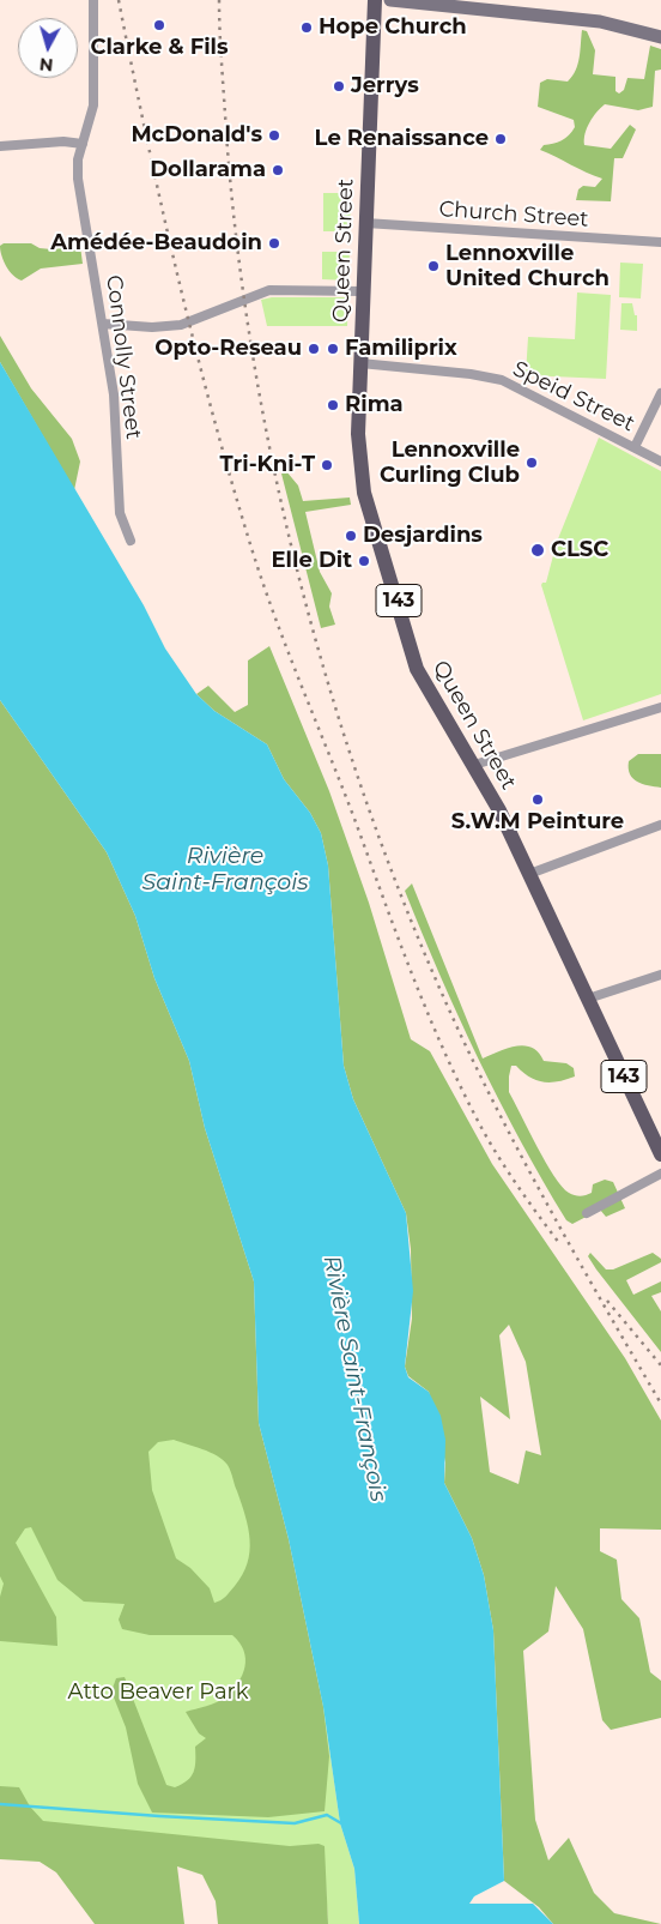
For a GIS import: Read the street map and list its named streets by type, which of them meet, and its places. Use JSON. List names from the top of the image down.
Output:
{
  "streets": {
    "main road": ["Queen Street", "143"],
    "street": ["Church Street", "Connolly Street", "Speid Street"]
  },
  "crossings": [
    ["Church Street", "Queen Street"],
    ["Queen Street", "Speid Street"]
  ],
  "water": ["Rivière Saint-François"],
  "parks": ["Atto Beaver Park"],
  "places": [
    "Clarke & Fils",
    "Hope Church",
    "Jerrys",
    "McDonald's",
    "Le Renaissance",
    "Dollarama",
    "Amédée-Beaudoin",
    "Lennoxville United Church",
    "Opto-Reseau",
    "Familiprix",
    "Rima",
    "Lennoxville Curling Club",
    "Tri-Kni-T",
    "Desjardins",
    "CLSC",
    "Elle Dit",
    "S.W.M Peinture"
  ],
  "north": "bottom"
}
